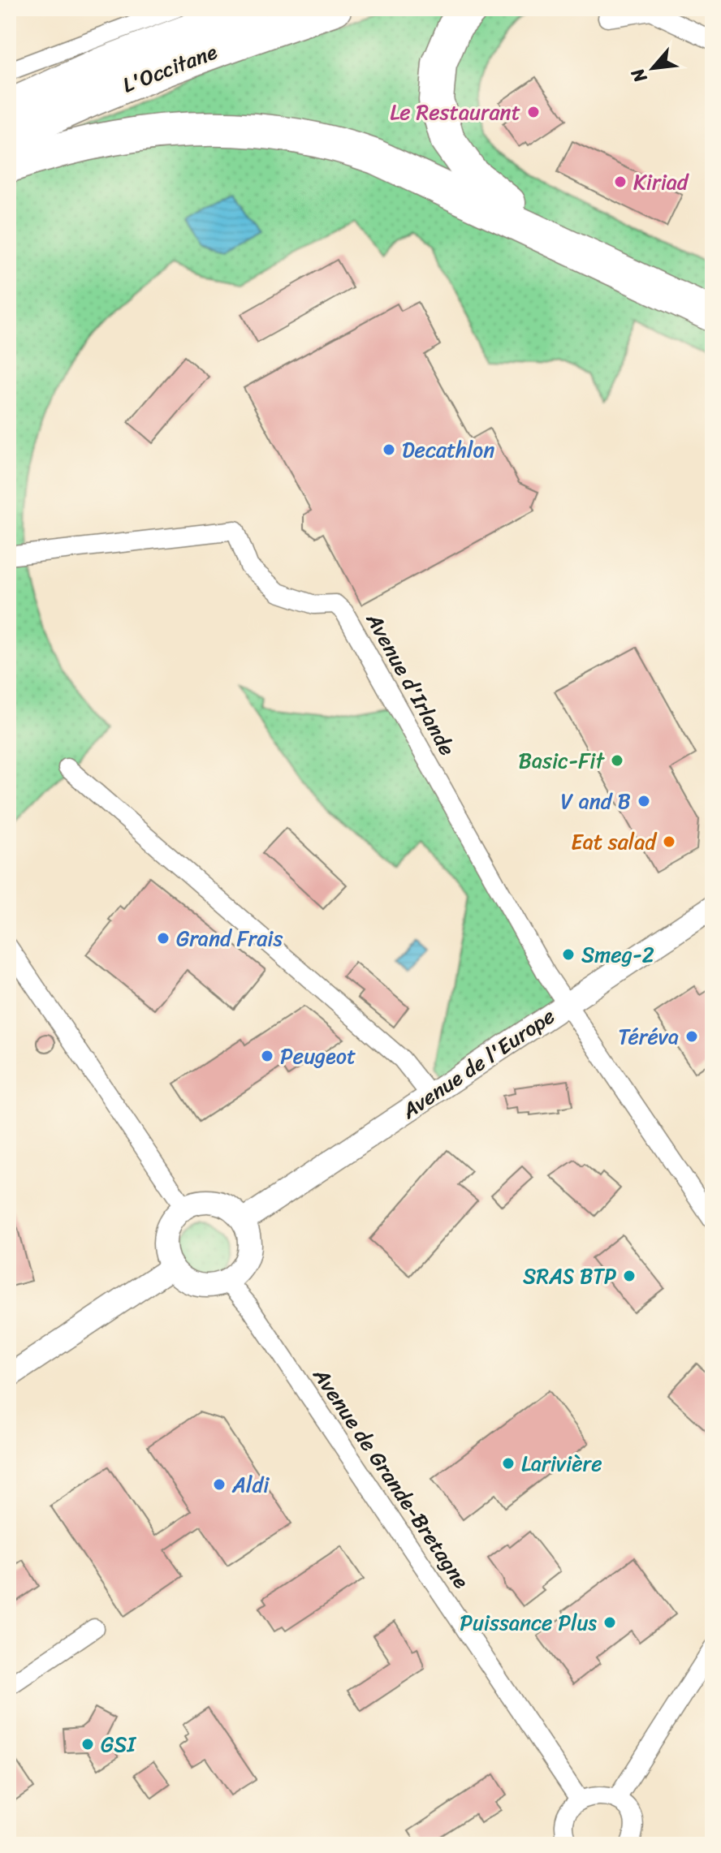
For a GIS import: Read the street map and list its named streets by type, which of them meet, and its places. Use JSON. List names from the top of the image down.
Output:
{
  "streets": {
    "highway": ["L'Occitane"],
    "street": ["Avenue d'Irlande", "Avenue de l'Europe", "Avenue de Grande-Bretagne"]
  },
  "crossings": [
    ["Avenue d'Irlande", "Avenue de l'Europe"],
    ["Avenue de l'Europe", "Avenue de Grande-Bretagne"]
  ],
  "places": [
    "Le Restaurant",
    "Kiriad",
    "Decathlon",
    "Basic-Fit",
    "V and B",
    "Eat salad",
    "Grand Frais",
    "Smeg-2",
    "Téréva",
    "Peugeot",
    "SRAS BTP",
    "Larivière",
    "Aldi",
    "Puissance Plus",
    "GSI"
  ],
  "north": "bottom left"
}
